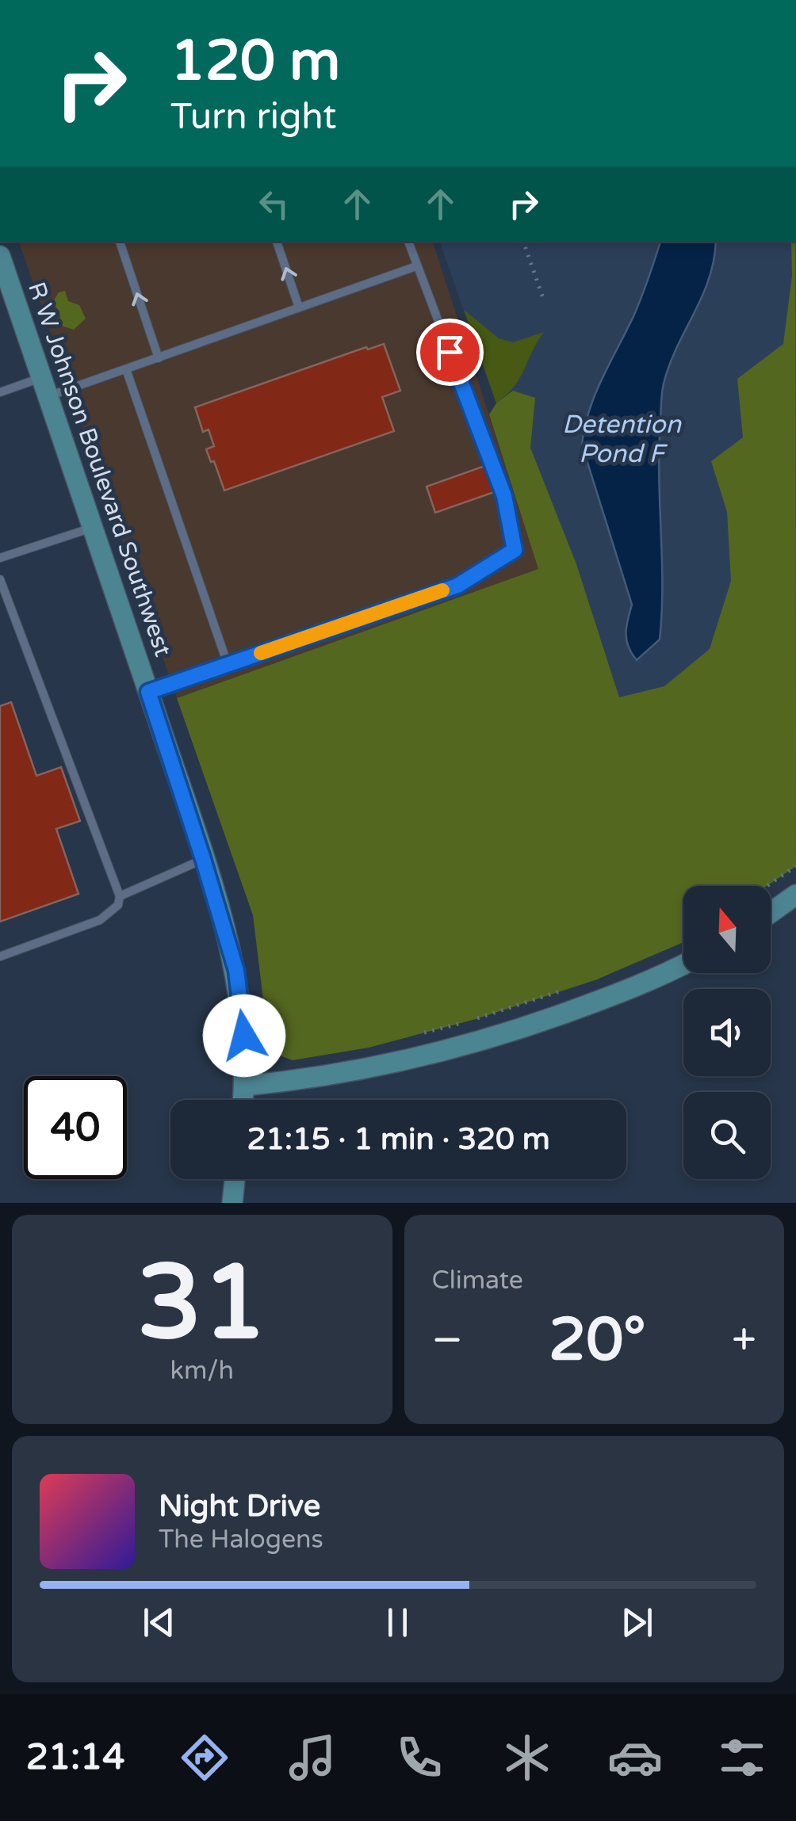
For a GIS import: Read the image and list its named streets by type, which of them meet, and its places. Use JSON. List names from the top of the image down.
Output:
{
  "streets": {
    "street": ["R W Johnson Boulevard Southwest"]
  },
  "water": ["Detention Pond F"],
  "north": "top",
  "page": {
    "turn": ["120 m", "Turn right"],
    "limit": "40",
    "trip": "21:15 · 1 min · 320 m",
    "tile": [
      ["31", "km/h"],
      "Climate"
    ],
    "heat": ["−", "20°", "+"],
    "song": ["Night Drive", "The Halogens"],
    "tabs": "21:14"
  }
}
